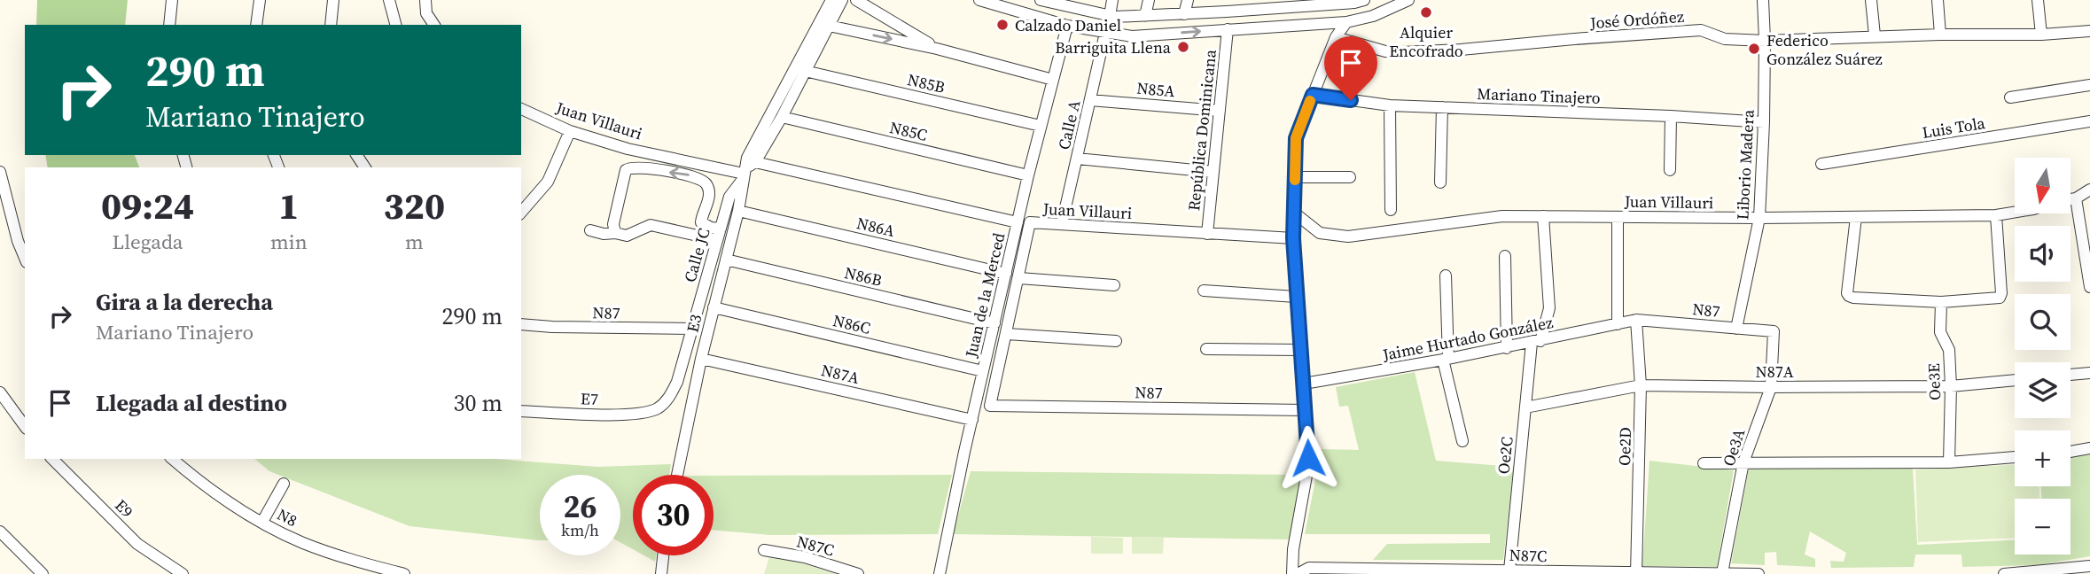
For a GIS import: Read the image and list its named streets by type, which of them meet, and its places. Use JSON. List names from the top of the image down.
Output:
{
  "streets": {
    "street": [
      "José Ordóñez",
      "N85B",
      "N85A",
      "Mariano Tinajero",
      "Juan Villauri",
      "Calle A",
      "Luis Tola",
      "República Dominicana",
      "N85C",
      "Liborio Madera",
      "N86A",
      "Calle JC",
      "N86B",
      "Juan de la Merced",
      "N87",
      "E3",
      "N86C",
      "Jaime Hurtado González",
      "N87A",
      "Oe3E",
      "E7",
      "Oe2D",
      "Oe3A",
      "Oe2C",
      "E9",
      "N8",
      "N87C"
    ]
  },
  "crossings": [
    ["José Ordóñez", "Liborio Madera"],
    ["N85B", "Juan de la Merced"],
    ["N85B", "E3"],
    ["N85A", "Calle A"],
    ["N85A", "República Dominicana"],
    ["Mariano Tinajero", "Liborio Madera"],
    ["Juan Villauri", "Calle A"],
    ["Juan Villauri", "República Dominicana"],
    ["Juan Villauri", "Liborio Madera"],
    ["Juan Villauri", "Calle JC"],
    ["Juan Villauri", "Juan de la Merced"],
    ["Juan Villauri", "N87"],
    ["Juan Villauri", "E3"],
    ["Juan Villauri", "Oe2C"],
    ["N85C", "Juan de la Merced"],
    ["N85C", "E3"],
    ["Liborio Madera", "N87"],
    ["N86A", "Juan de la Merced"],
    ["N86A", "E3"],
    ["Calle JC", "N87"],
    ["Calle JC", "E3"],
    ["Calle JC", "E7"],
    ["N86B", "Juan de la Merced"],
    ["N86B", "E3"],
    ["Juan de la Merced", "N86C"],
    ["Juan de la Merced", "N87A"],
    ["N87", "Jaime Hurtado González"],
    ["N87", "Oe2D"],
    ["N87", "Oe3A"],
    ["E3", "N86C"],
    ["E3", "N87A"],
    ["Jaime Hurtado González", "Oe2D"],
    ["Jaime Hurtado González", "Oe2C"],
    ["N87A", "Oe3E"],
    ["N87A", "Oe2D"],
    ["N87A", "Oe3A"],
    ["N87A", "Oe2C"],
    ["Oe2D", "N87C"],
    ["Oe3A", "N87C"],
    ["Oe2C", "N87C"]
  ],
  "places": [
    "Alquier Encofrado",
    "Calzado Daniel",
    "Barriguita Llena",
    "Federico González Suárez"
  ],
  "north": "bottom",
  "page": {
    "turn": ["290 m", "Mariano Tinajero"],
    "map_buttons": ["+", "−"],
    "eta": [
      "09:24",
      "Llegada",
      "1",
      "min",
      "320",
      "m"
    ],
    "list": [
      {
        "name": "Gira a la derecha",
        "note": "Mariano Tinajero",
        "value": "290 m"
      },
      {
        "name": "Llegada al destino",
        "value": "30 m"
      }
    ],
    "speed": "26 km/h",
    "limit": "30"
  }
}
